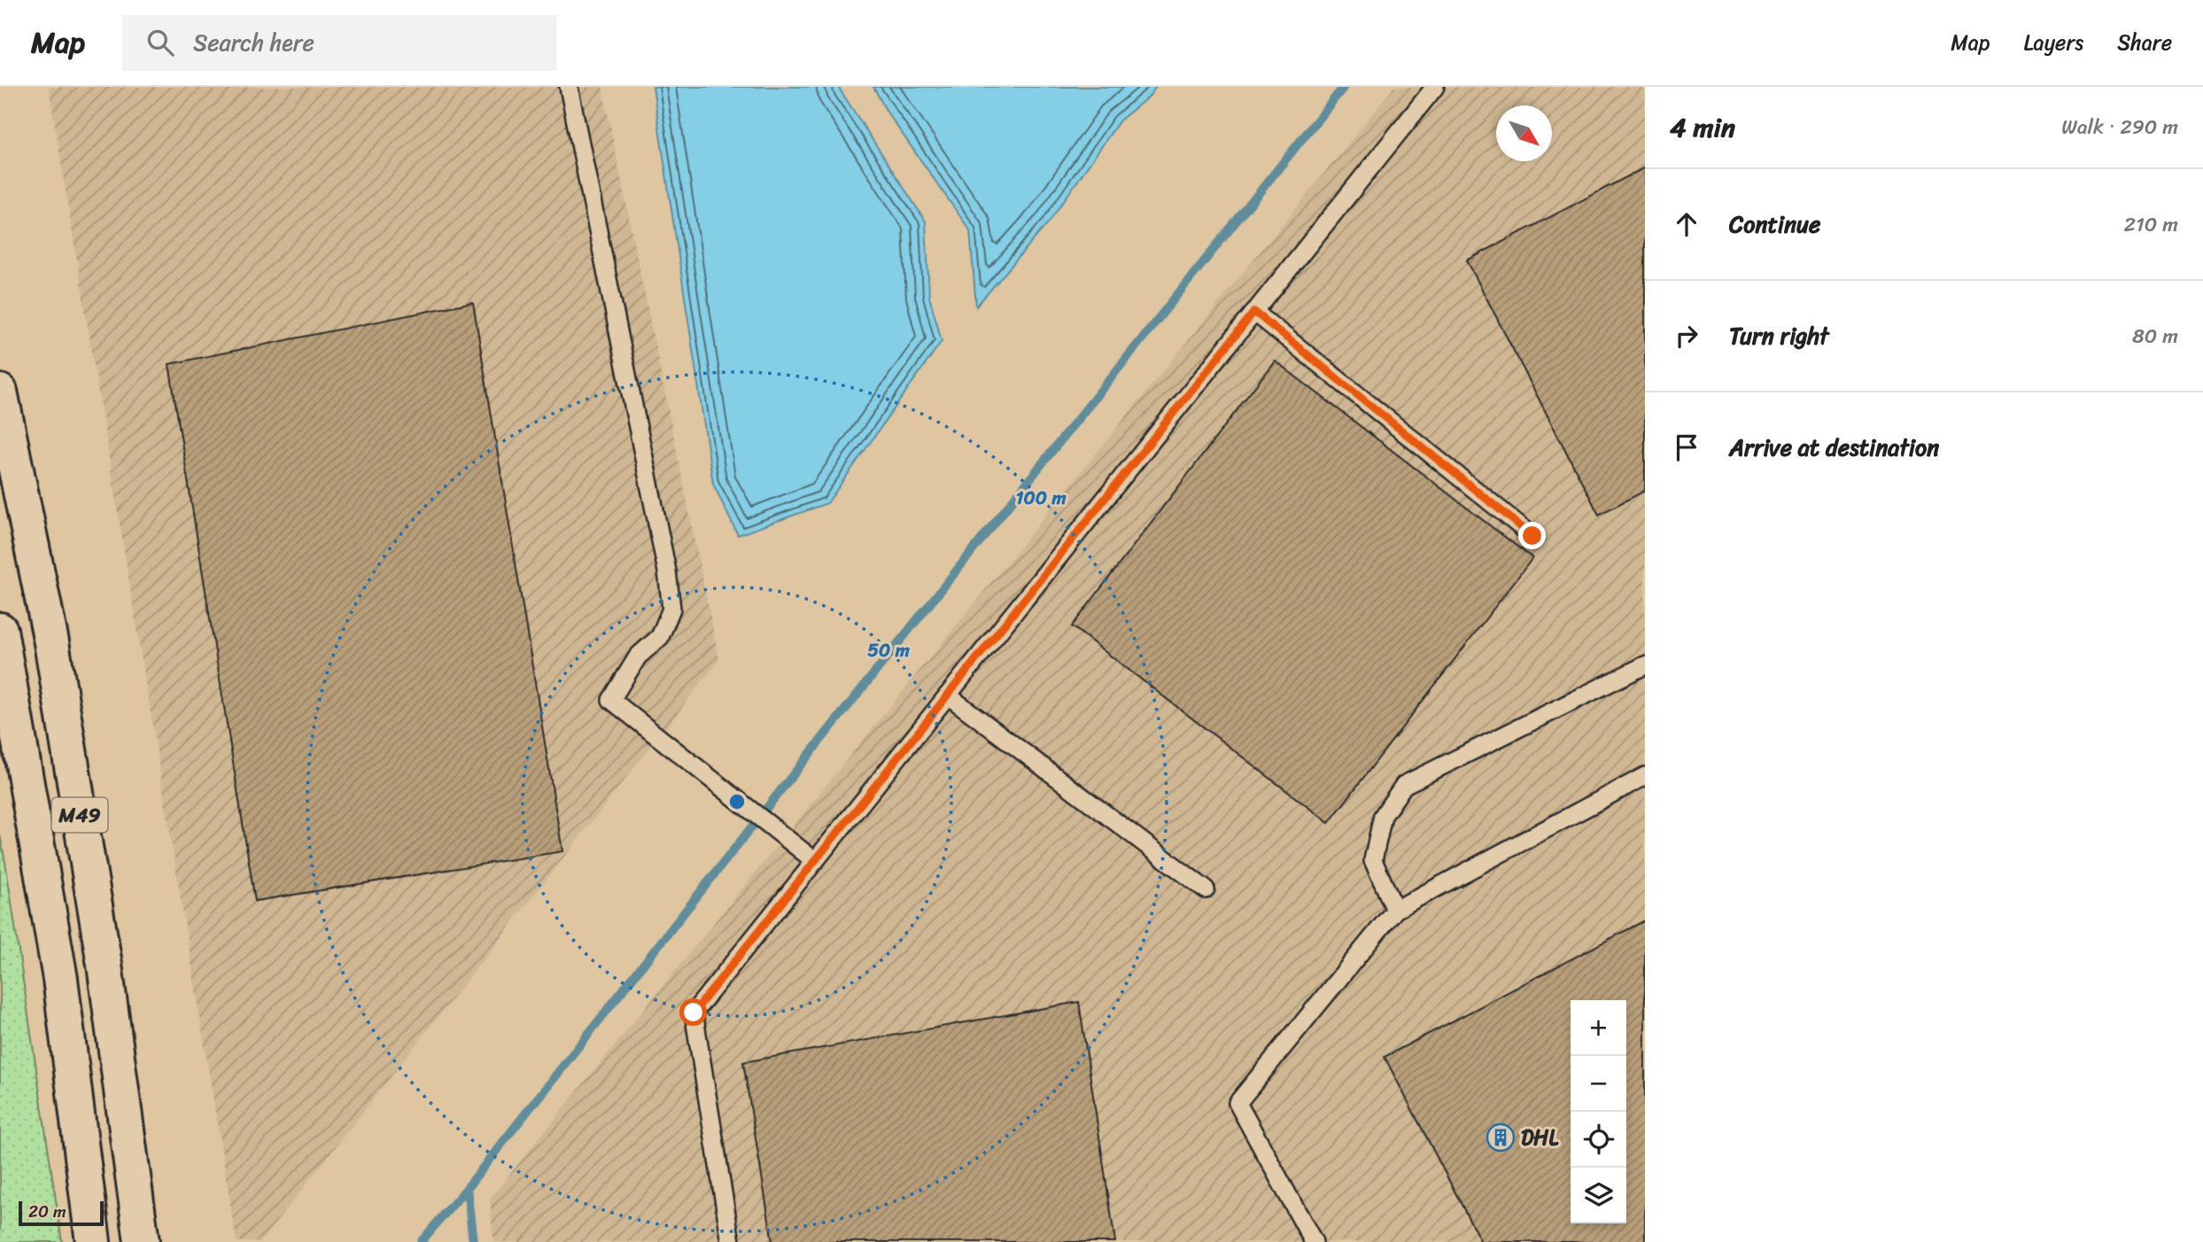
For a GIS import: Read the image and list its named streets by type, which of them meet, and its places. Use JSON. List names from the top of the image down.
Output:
{
  "streets": {
    "highway": ["M49"]
  },
  "places": {
    "building": ["DHL"]
  },
  "scale_bar": "20 m",
  "north": "bottom right",
  "page": {
    "header": "Map",
    "search": "Search here",
    "nav": ["Map", "Layers", "Share"],
    "heading": ["4 min", "Walk · 290 m"],
    "list": [
      ["Continue", "210 m"],
      ["Turn right", "80 m"],
      "Arrive at destination"
    ],
    "map_buttons": ["+", "−"],
    "scale": "20 m"
  },
  "rings": ["100 m", "50 m"]
}
